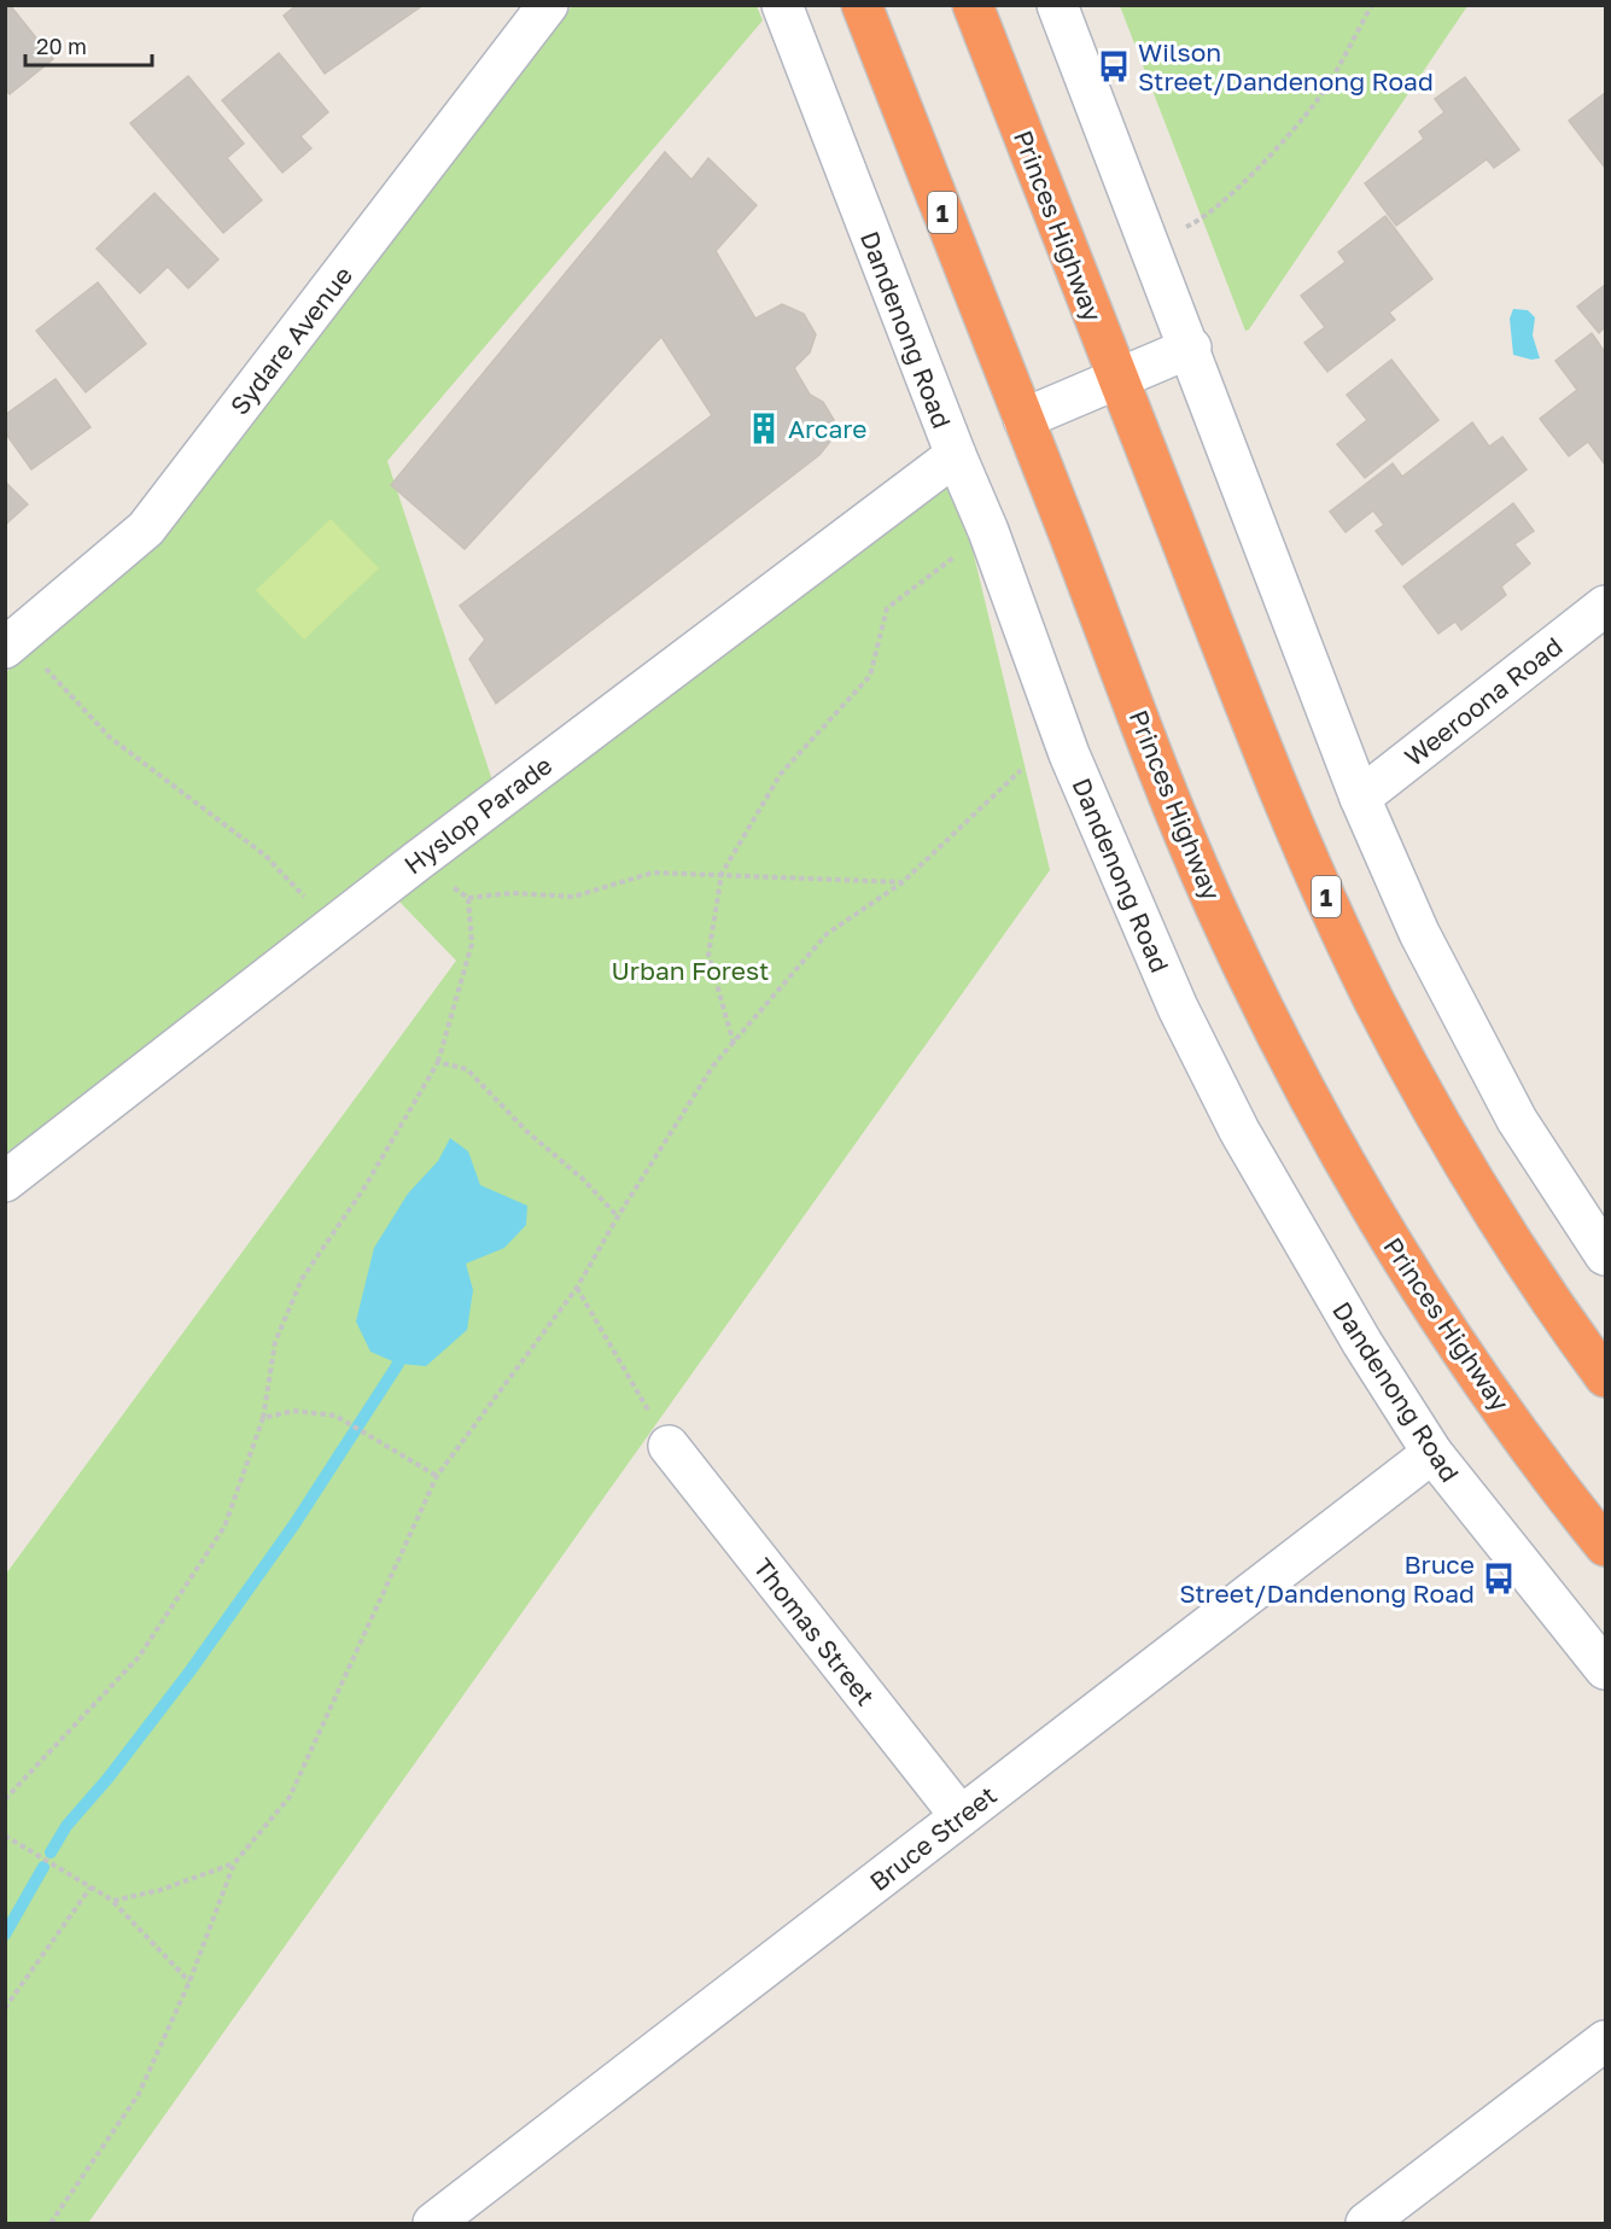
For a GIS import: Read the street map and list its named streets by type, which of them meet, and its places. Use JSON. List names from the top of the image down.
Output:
{
  "streets": {
    "highway": ["1", "Princes Highway"],
    "street": [
      "Dandenong Road",
      "Sydare Avenue",
      "Weeroona Road",
      "Hyslop Parade",
      "Thomas Street",
      "Bruce Street"
    ]
  },
  "crossings": [
    ["Dandenong Road", "Hyslop Parade"],
    ["Dandenong Road", "Bruce Street"],
    ["Thomas Street", "Bruce Street"]
  ],
  "parks": ["Urban Forest"],
  "places": {
    "bus stop": ["Wilson Street/Dandenong Road", "Bruce Street/Dandenong Road"],
    "building": ["Arcare"]
  },
  "scale_bar": "20 m"
}
